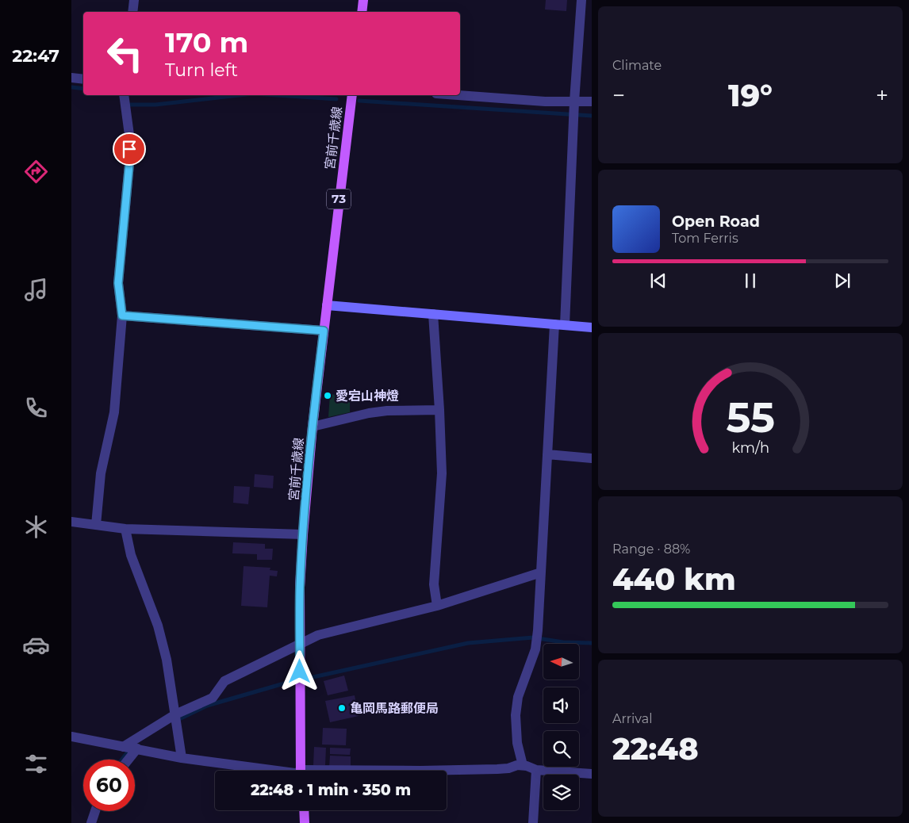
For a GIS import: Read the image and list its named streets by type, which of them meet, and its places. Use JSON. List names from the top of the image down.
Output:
{
  "streets": {
    "main road": ["宮前千歳線", "73"]
  },
  "places": ["愛宕山神燈", "亀岡馬路郵便局"],
  "north": "left",
  "page": {
    "tabs": "22:47",
    "tile": [
      "Climate",
      ["Range · 88%", "440 km"],
      ["Arrival", "22:48"]
    ],
    "turn": ["170 m", "Turn left"],
    "heat": ["−", "19°", "+"],
    "song": ["Open Road", "Tom Ferris"],
    "limit": "60",
    "trip": "22:48 · 1 min · 350 m",
    "gauge": ["55", "km/h"]
  }
}
